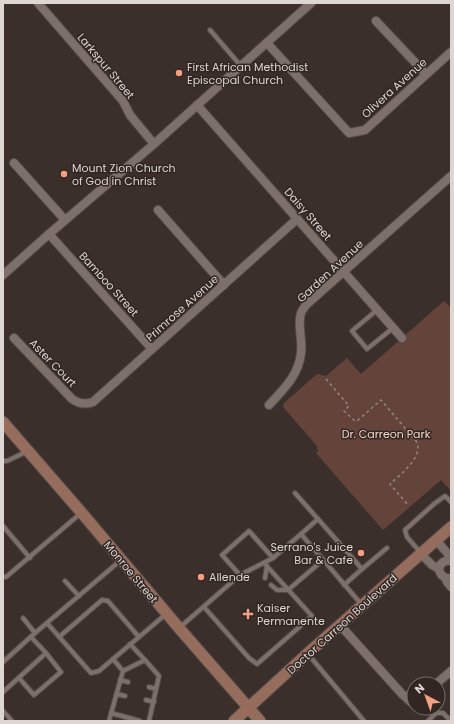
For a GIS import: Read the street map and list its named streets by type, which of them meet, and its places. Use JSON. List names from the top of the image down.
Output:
{
  "streets": {
    "main road": ["Monroe Street", "Doctor Carreon Boulevard"],
    "street": [
      "Larkspur Street",
      "Olivera Avenue",
      "Daisy Street",
      "Garden Avenue",
      "Bamboo Street",
      "Primrose Avenue",
      "Aster Court"
    ]
  },
  "crossings": [
    ["Daisy Street", "Garden Avenue"],
    ["Daisy Street", "Primrose Avenue"],
    ["Bamboo Street", "Primrose Avenue"],
    ["Primrose Avenue", "Aster Court"],
    ["Monroe Street", "Doctor Carreon Boulevard"]
  ],
  "parks": ["Dr. Carreon Park"],
  "places": {
    "other": [
      "First African Methodist Episcopal Church",
      "Mount Zion Church of God in Christ",
      "Serrano's Juice Bar & Cafe",
      "Allende"
    ],
    "health": ["Kaiser Permanente"]
  },
  "north": "top left"
}
